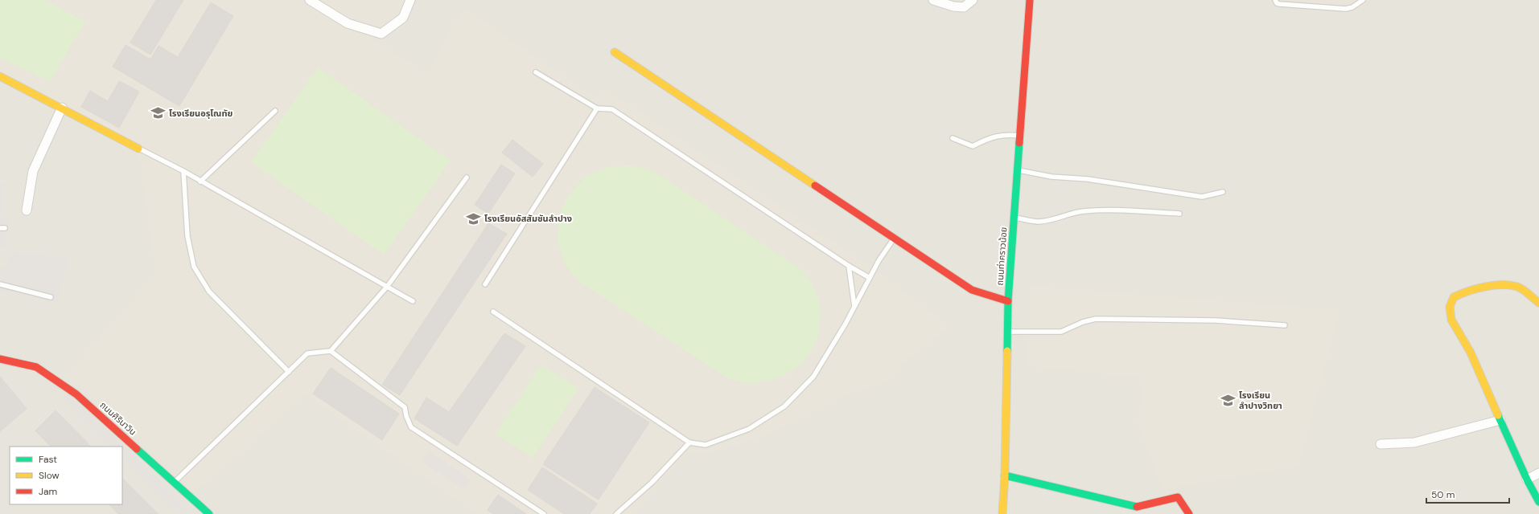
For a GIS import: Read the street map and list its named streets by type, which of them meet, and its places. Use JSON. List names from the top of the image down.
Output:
{
  "streets": {
    "street": ["ถนนท่าคราวน้อย", "ถนนศิรินาวิน"]
  },
  "places": {
    "school or university": ["โรงเรียนอรุโณทัย", "โรงเรียนอัสสัมชันลำปาง", "โรงเรียน ลำปางวิทยา"]
  },
  "legend": ["Fast", "Slow", "Jam"],
  "scale_bar": "50 m"
}
